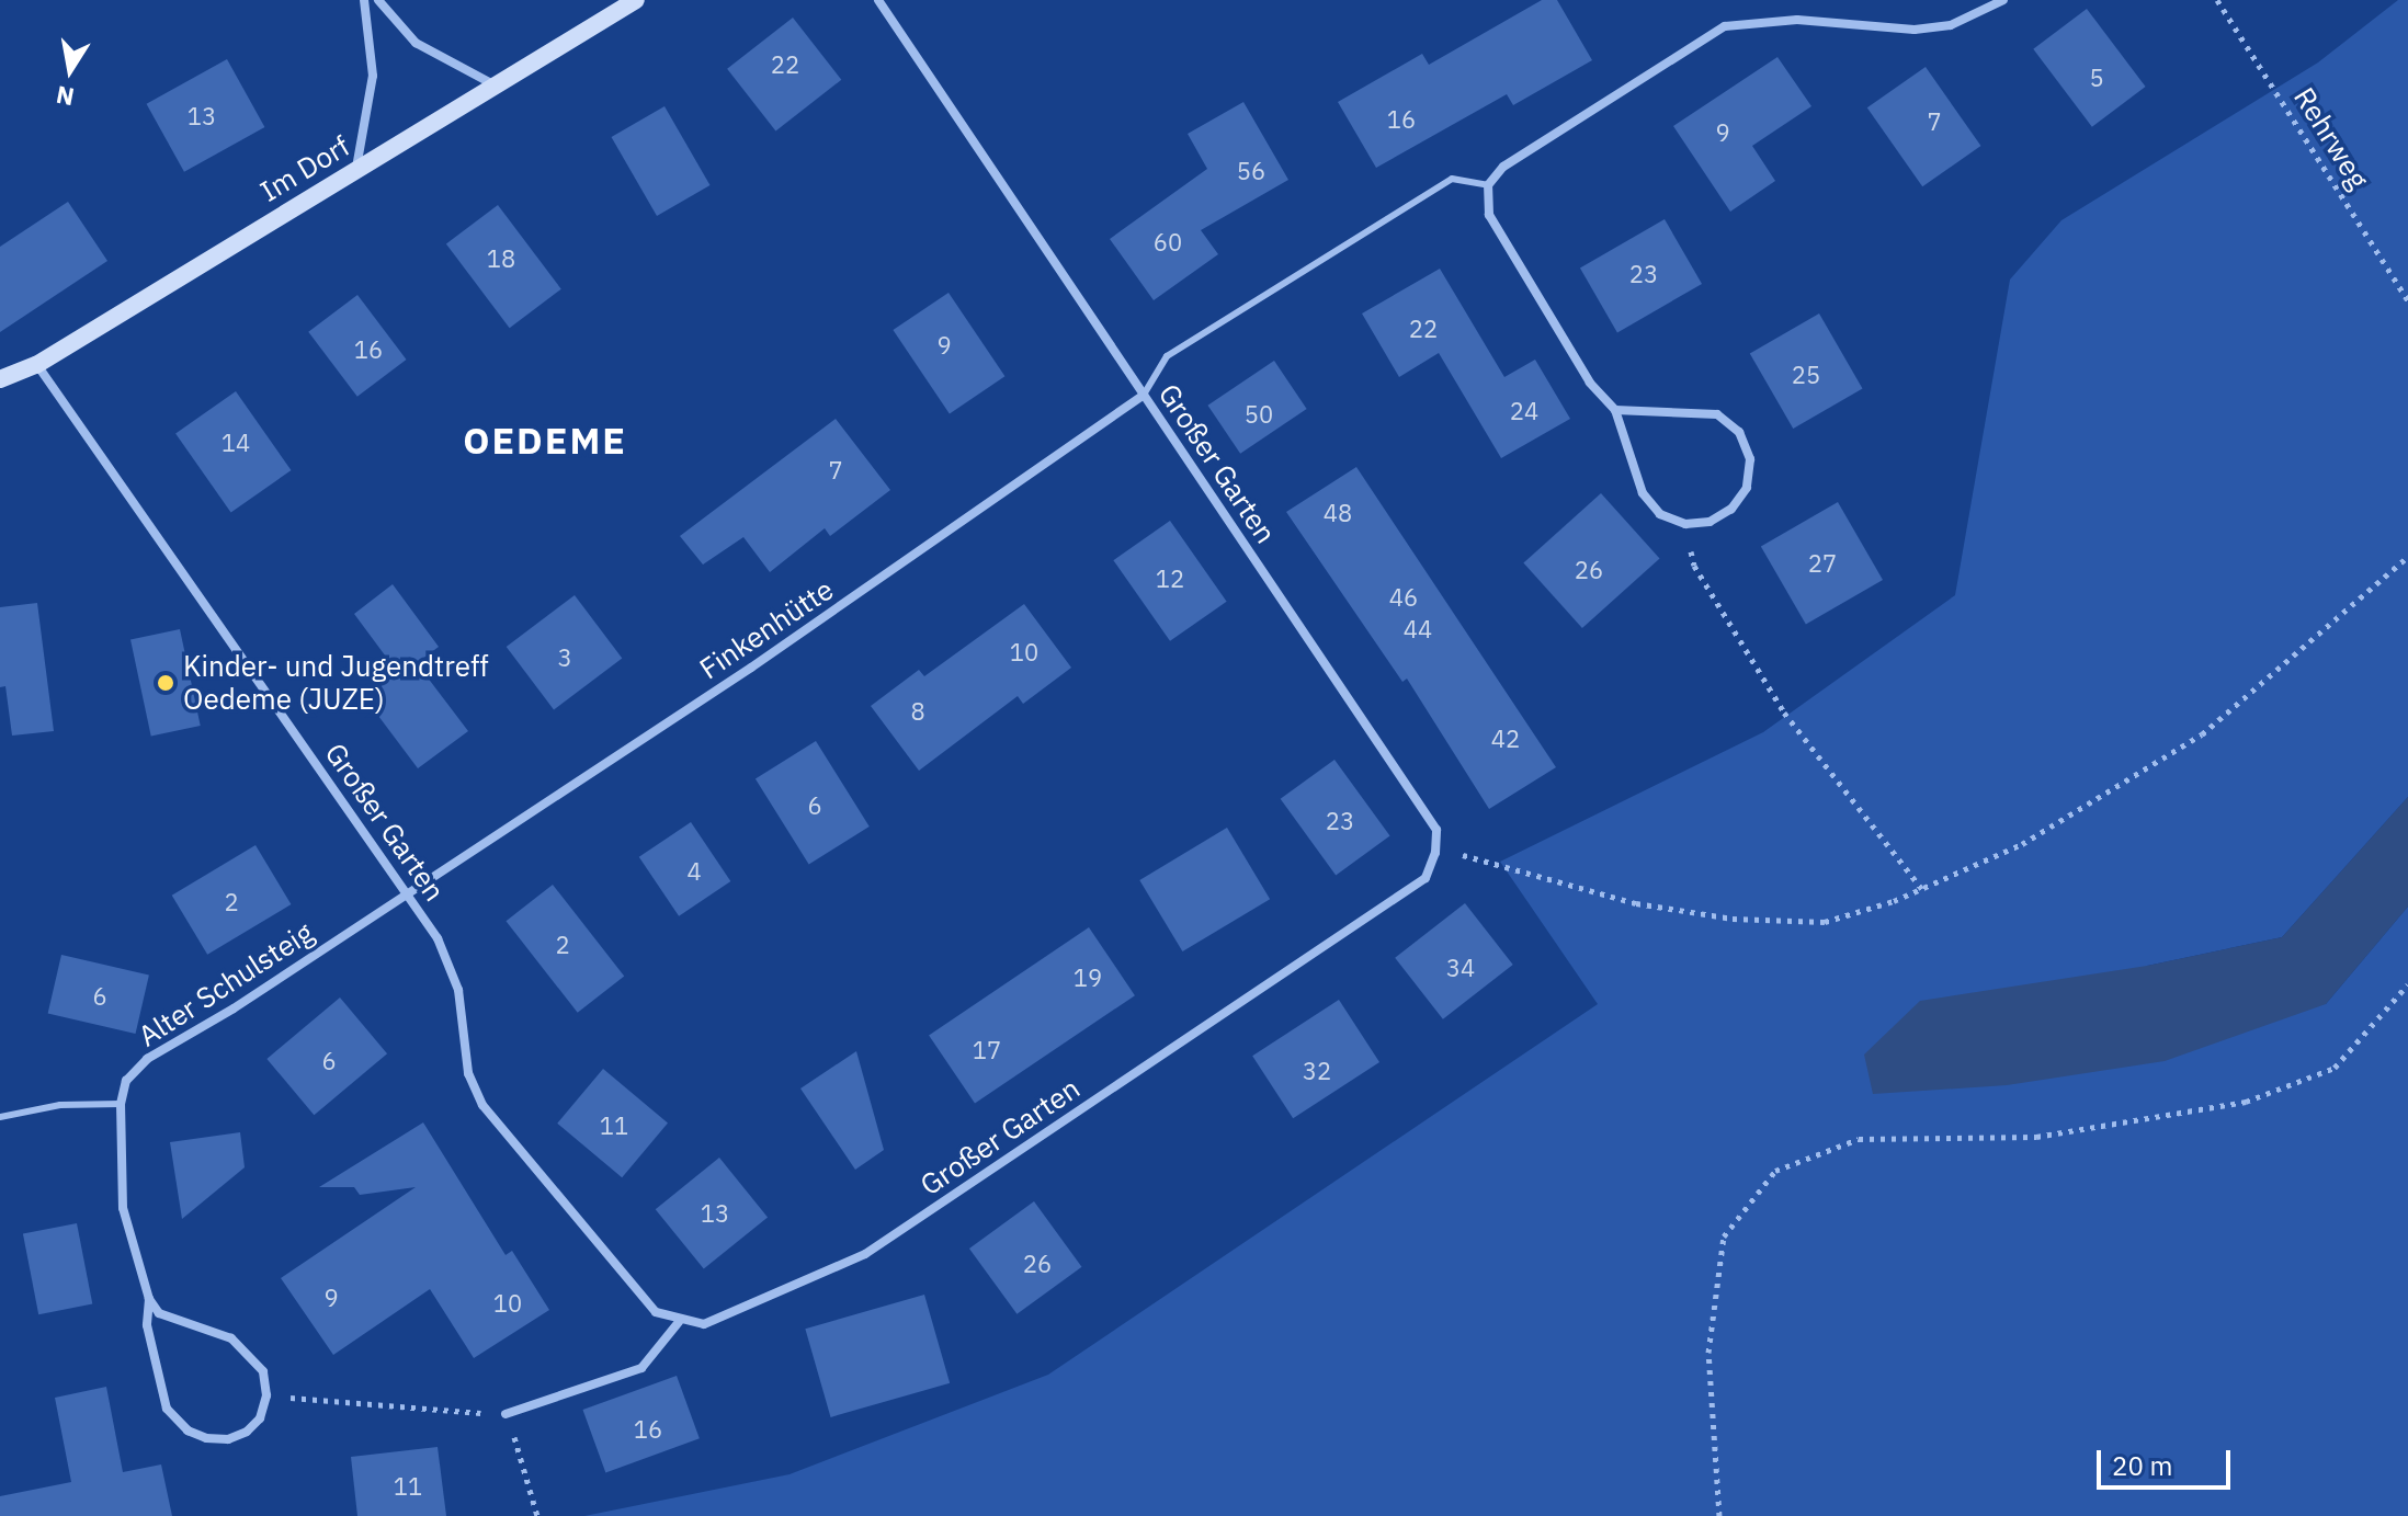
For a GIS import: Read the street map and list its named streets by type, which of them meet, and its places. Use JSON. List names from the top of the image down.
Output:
{
  "streets": {
    "street": [
      "Im Dorf",
      "Großer Garten",
      "Finkenhütte",
      "Alter Schulsteig"
    ],
    "path": ["Rehrweg"]
  },
  "crossings": [
    ["Im Dorf", "Großer Garten"],
    ["Großer Garten", "Finkenhütte"],
    ["Großer Garten", "Alter Schulsteig"],
    ["Finkenhütte", "Alter Schulsteig"]
  ],
  "districts": ["OEDEME"],
  "places": ["Kinder- und Jugendtreff Oedeme (JUZE)"],
  "house_numbers": [
    "22",
    "5",
    "13",
    "16",
    "7",
    "9",
    "56",
    "60",
    "18",
    "23",
    "22",
    "9",
    "16",
    "25",
    "24",
    "50",
    "14",
    "7",
    "48",
    "27",
    "26",
    "12",
    "46",
    "44",
    "10",
    "3",
    "8",
    "42",
    "6",
    "23",
    "4",
    "2",
    "2",
    "34",
    "19",
    "6",
    "17",
    "6",
    "32",
    "11",
    "13",
    "26",
    "9",
    "10",
    "16",
    "11"
  ],
  "scale_bar": "20 m",
  "north": "bottom"
}
